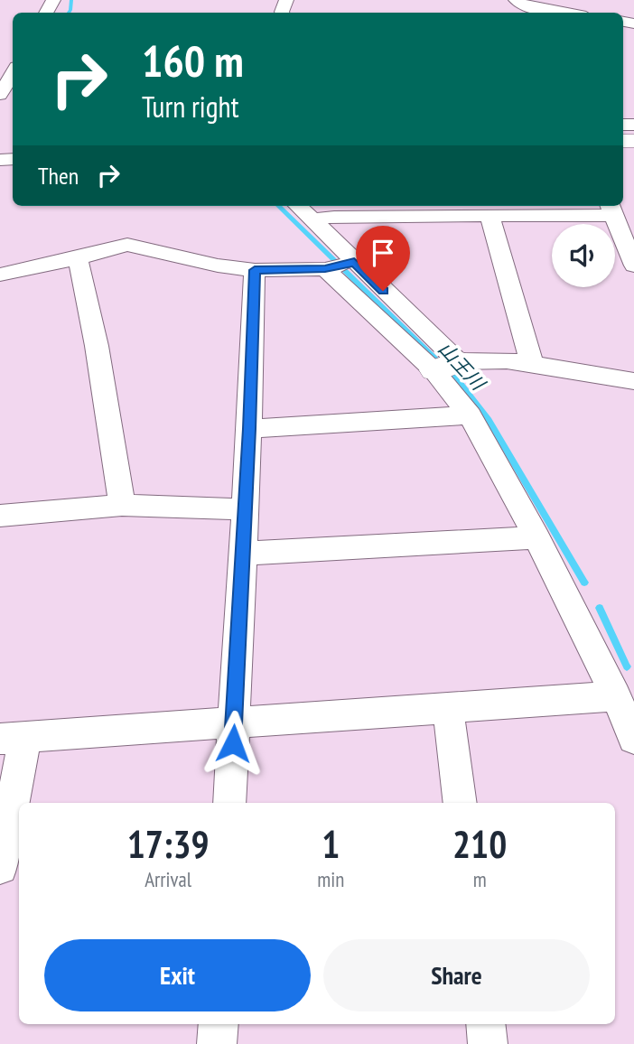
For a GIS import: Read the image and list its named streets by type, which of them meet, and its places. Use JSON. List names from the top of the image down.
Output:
{
  "water": ["山王川"],
  "page": {
    "turn": ["160 m", "Turn right"],
    "then": "Then",
    "eta": [
      "17:39",
      "Arrival",
      "1",
      "min",
      "210",
      "m"
    ],
    "buttons": ["Exit", "Share"]
  }
}
